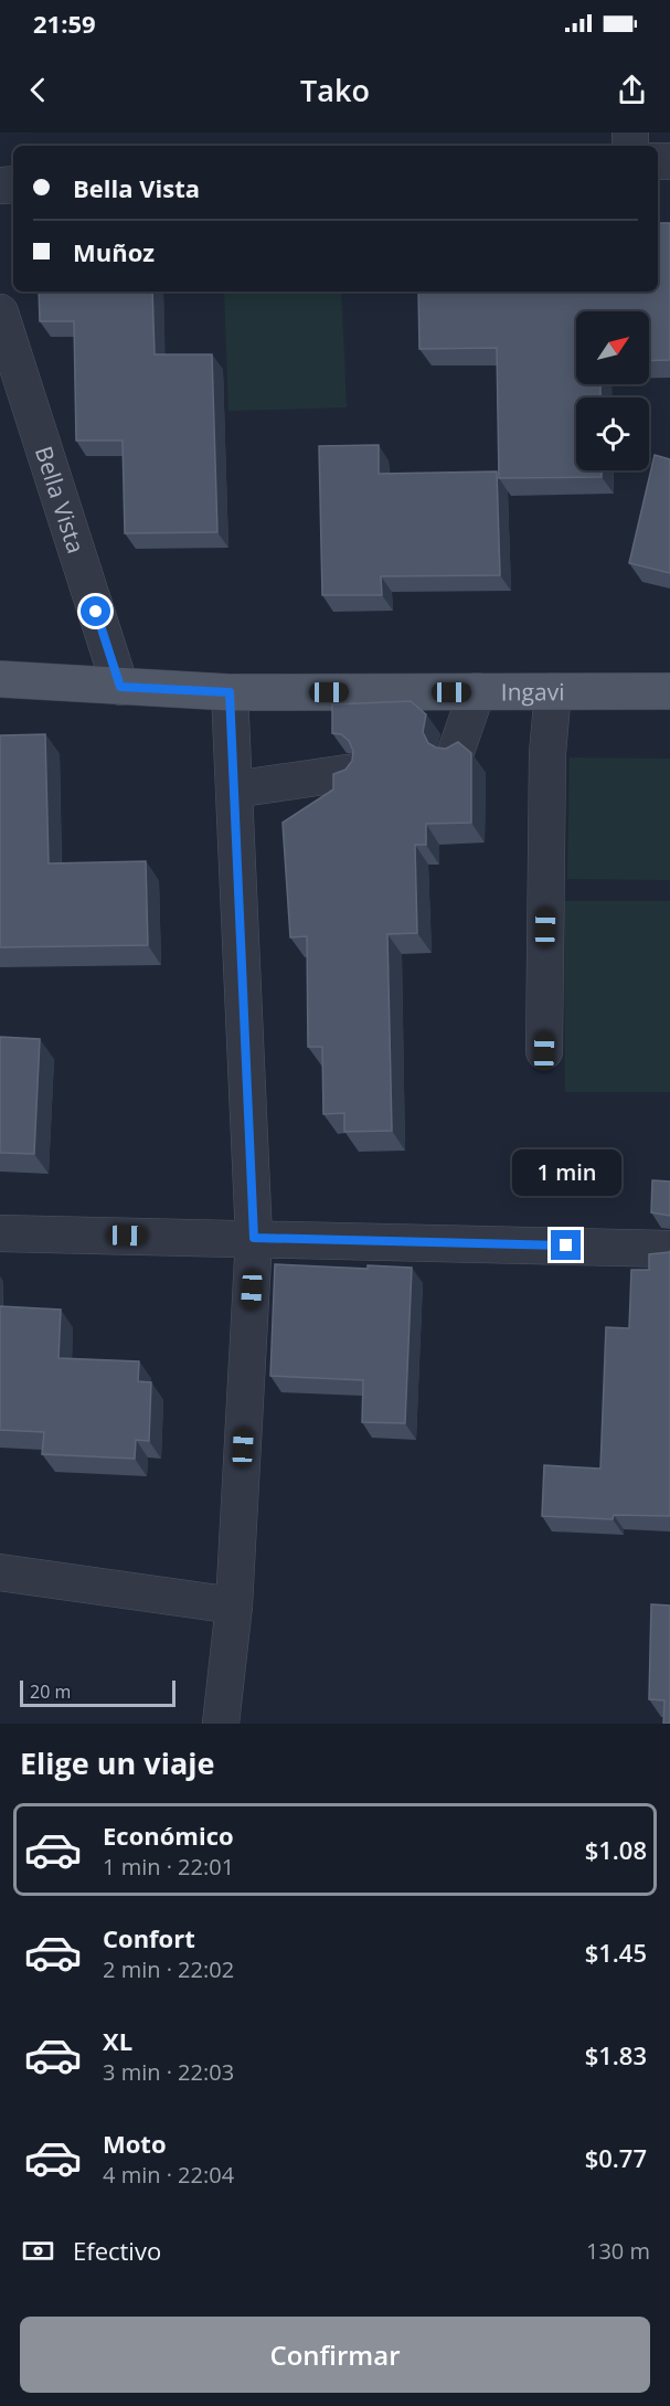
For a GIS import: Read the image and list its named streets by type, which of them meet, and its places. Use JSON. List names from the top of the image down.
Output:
{
  "streets": {
    "main road": ["Ingavi"],
    "street": ["Bella Vista"]
  },
  "crossings": [
    ["Bella Vista", "Ingavi"]
  ],
  "scale_bar": "20 m",
  "north": "top right",
  "page": {
    "status": "21:59",
    "header": "Tako",
    "banner": ["Bella Vista", "Muñoz"],
    "bubble": "1 min",
    "scale": "20 m",
    "heading": "Elige un viaje",
    "list": [
      {
        "name": "Económico",
        "note": "1 min · 22:01",
        "value": "$1.08"
      },
      {
        "name": "Confort",
        "note": "2 min · 22:02",
        "value": "$1.45"
      },
      {
        "name": "XL",
        "note": "3 min · 22:03",
        "value": "$1.83"
      },
      {
        "name": "Moto",
        "note": "4 min · 22:04",
        "value": "$0.77"
      }
    ],
    "pay": ["Efectivo", "130 m"],
    "buttons": "Confirmar"
  }
}
